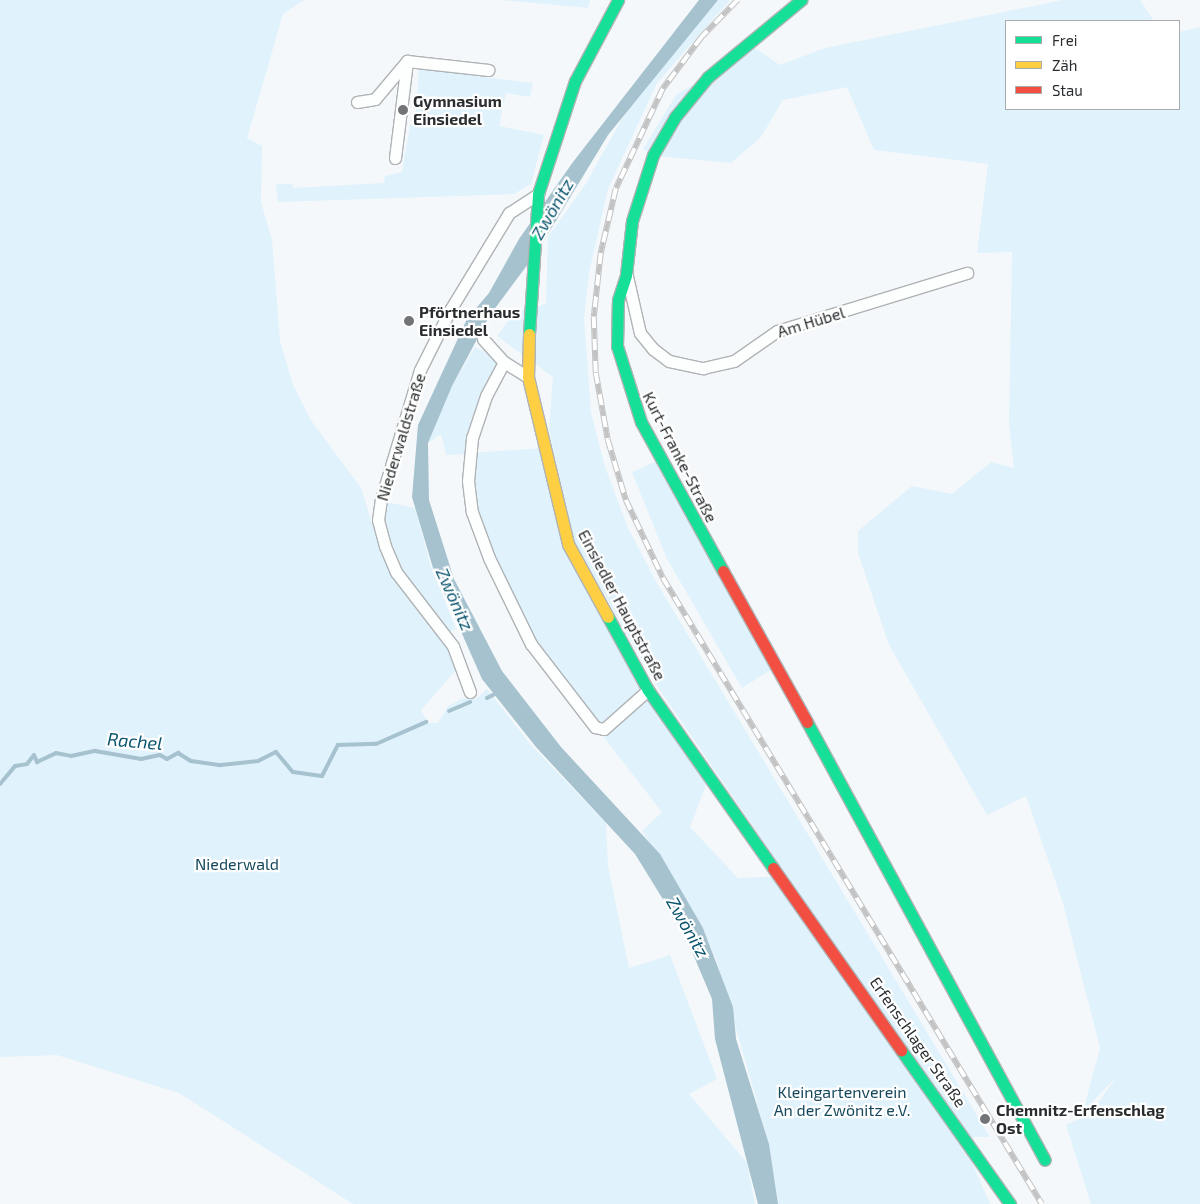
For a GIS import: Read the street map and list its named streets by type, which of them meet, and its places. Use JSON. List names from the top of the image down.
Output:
{
  "streets": {
    "main road": ["Kurt-Franke-Straße", "Einsiedler Hauptstraße", "Erfenschlager Straße"],
    "street": ["Am Hübel", "Niederwaldstraße"]
  },
  "crossings": [
    ["Am Hübel", "Kurt-Franke-Straße"],
    ["Niederwaldstraße", "Einsiedler Hauptstraße"],
    ["Einsiedler Hauptstraße", "Erfenschlager Straße"]
  ],
  "water": ["Zwönitz", "Rachel"],
  "parks": ["Niederwald", "Kleingartenverein An der Zwönitz e.V."],
  "places": ["Gymnasium Einsiedel", "Pförtnerhaus Einsiedel", "Chemnitz-Erfenschlag Ost"],
  "legend": ["Frei", "Zäh", "Stau"]
}
